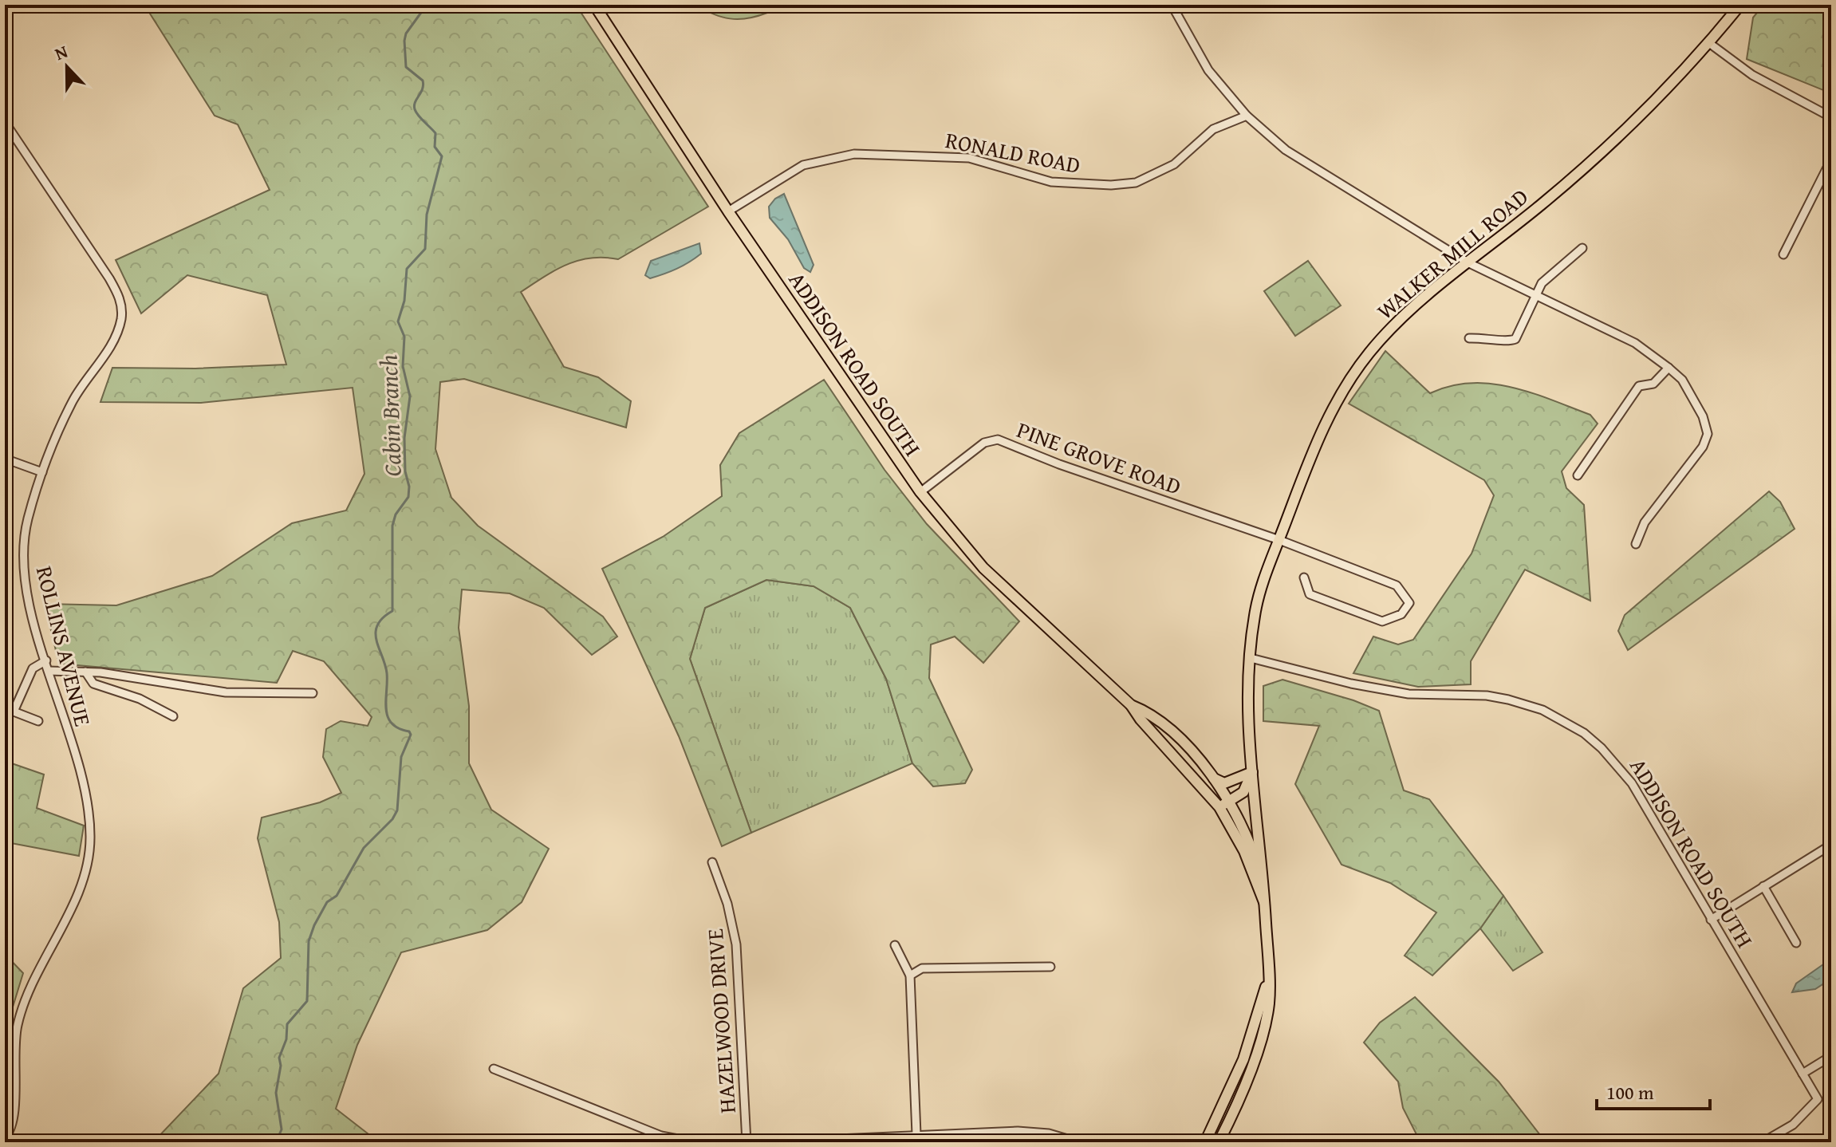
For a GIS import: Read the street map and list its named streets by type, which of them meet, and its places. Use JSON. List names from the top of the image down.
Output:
{
  "streets": {
    "main road": ["WALKER MILL ROAD", "ADDISON ROAD SOUTH"],
    "street": [
      "RONALD ROAD",
      "PINE GROVE ROAD",
      "ROLLINS AVENUE",
      "HAZELWOOD DRIVE"
    ]
  },
  "crossings": [
    ["RONALD ROAD", "ADDISON ROAD SOUTH"],
    ["WALKER MILL ROAD", "ADDISON ROAD SOUTH"],
    ["WALKER MILL ROAD", "PINE GROVE ROAD"],
    ["ADDISON ROAD SOUTH", "PINE GROVE ROAD"]
  ],
  "water": ["Cabin Branch"],
  "scale_bar": "100 m",
  "north": "top"
}
